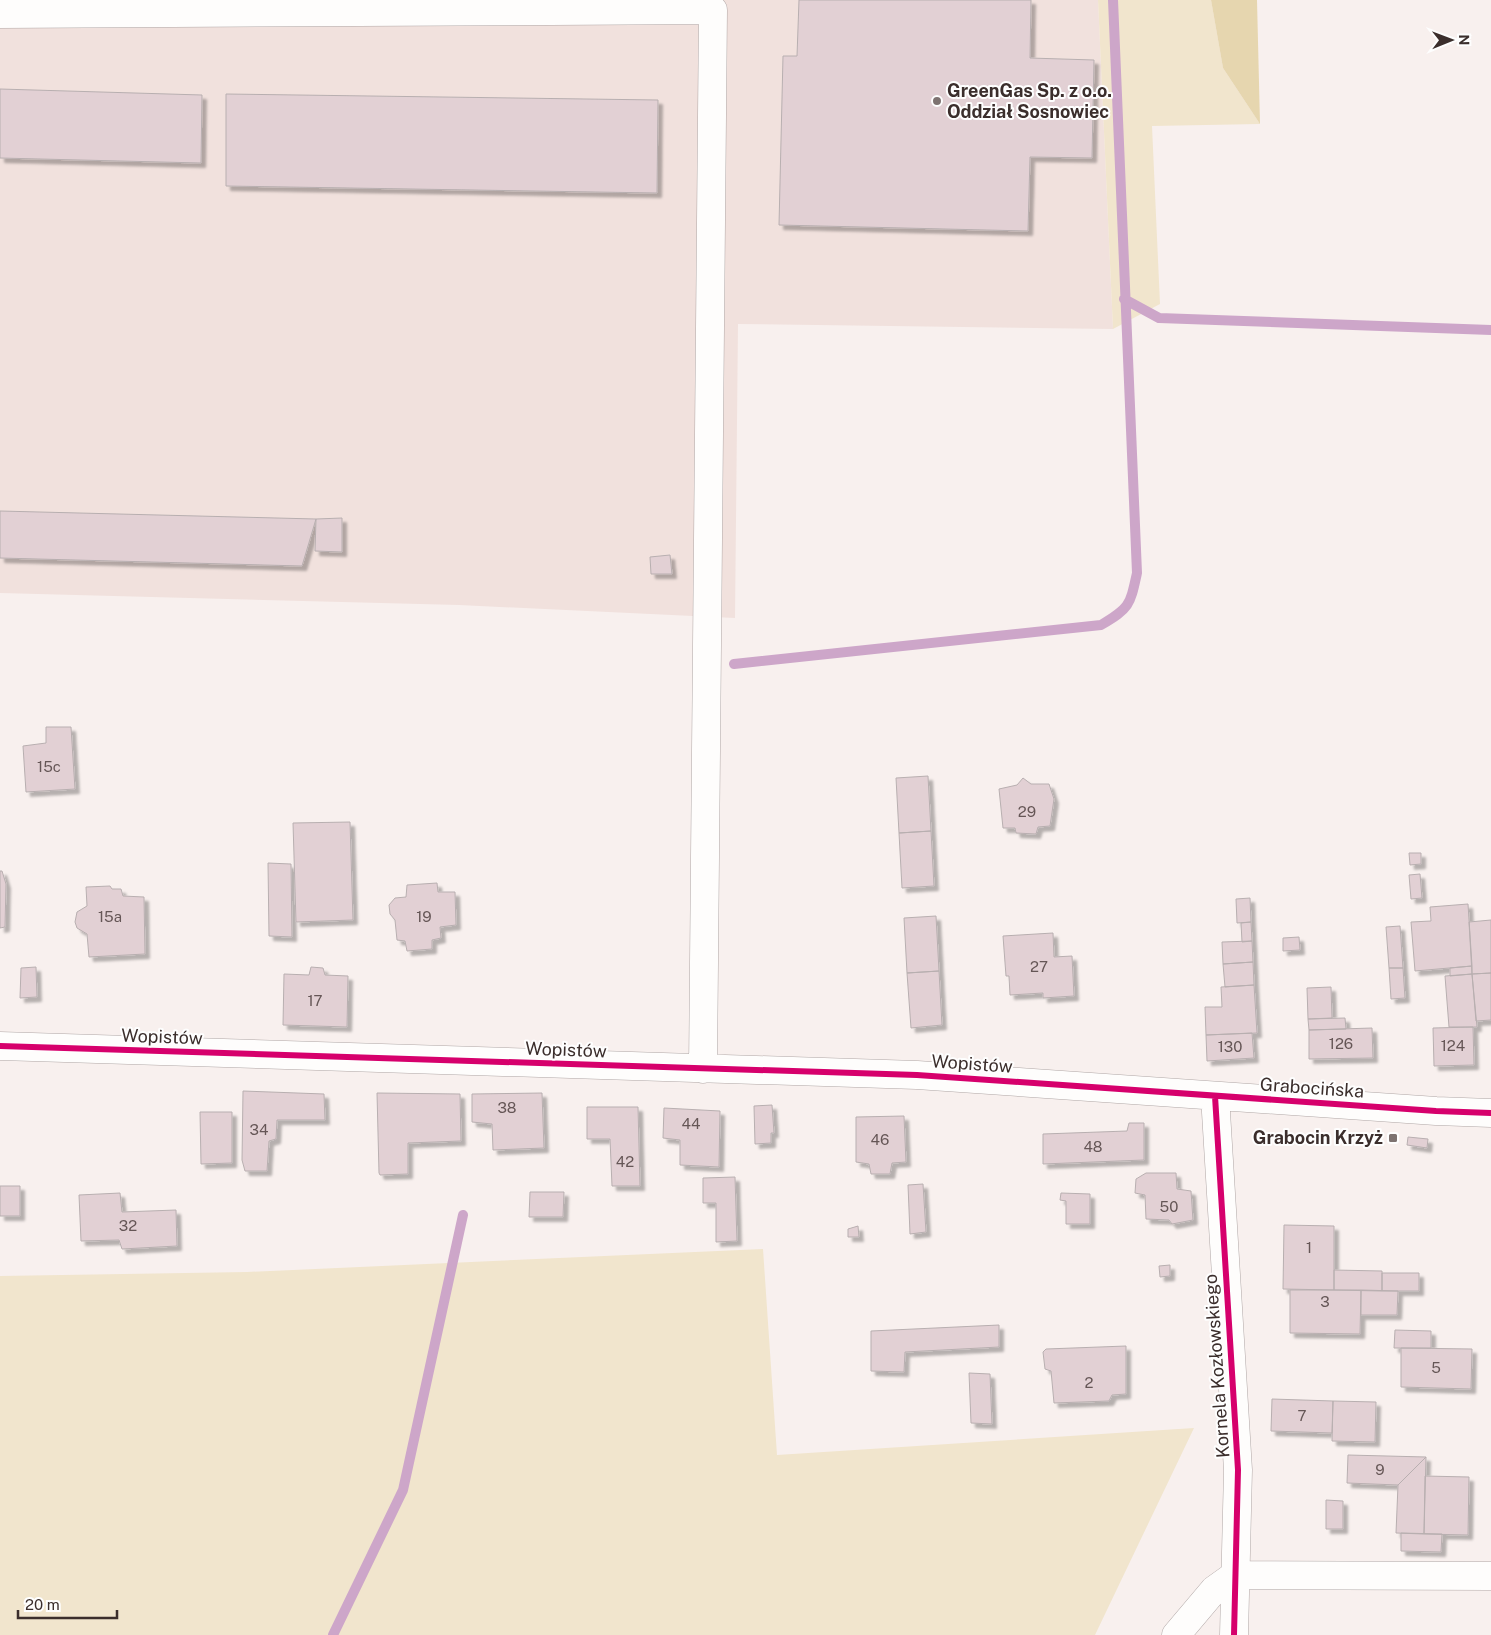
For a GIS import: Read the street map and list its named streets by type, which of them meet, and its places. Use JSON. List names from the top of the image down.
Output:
{
  "streets": {
    "street": ["Wopistów", "Grabocińska", "Kornela Kozłowskiego"]
  },
  "crossings": [
    ["Wopistów", "Grabocińska"],
    ["Grabocińska", "Kornela Kozłowskiego"]
  ],
  "places": {
    "other": ["GreenGas Sp. z o.o. Oddział Sosnowiec"],
    "transit": ["Grabocin Krzyż"]
  },
  "house_numbers": [
    "15c",
    "29",
    "15a",
    "19",
    "27",
    "17",
    "126",
    "124",
    "130",
    "38",
    "44",
    "34",
    "46",
    "48",
    "42",
    "50",
    "32",
    "1",
    "3",
    "5",
    "2",
    "7",
    "9"
  ],
  "scale_bar": "20 m",
  "north": "right"
}
